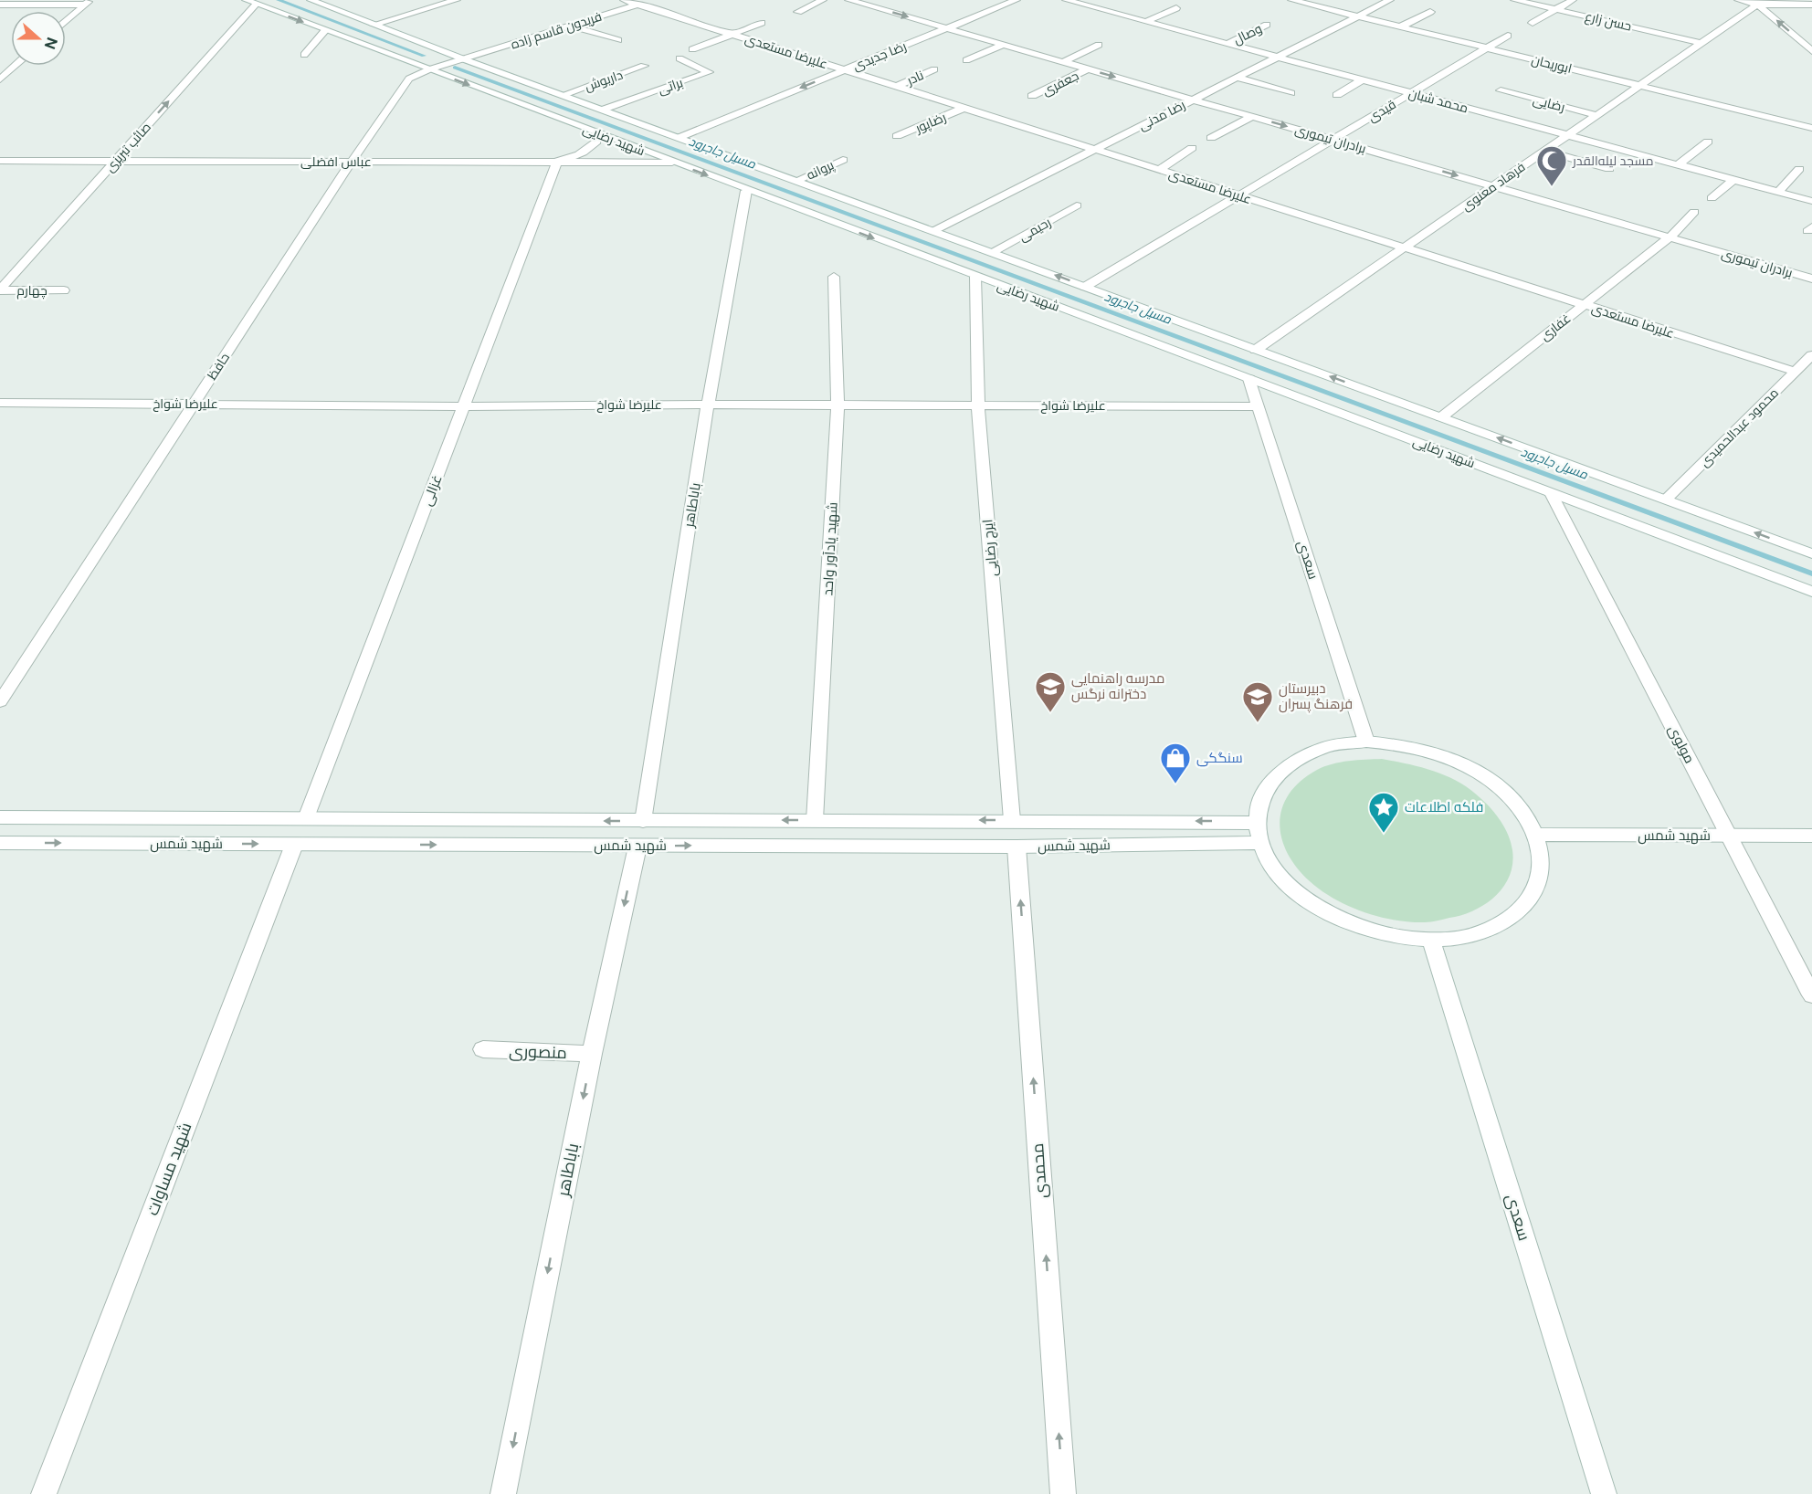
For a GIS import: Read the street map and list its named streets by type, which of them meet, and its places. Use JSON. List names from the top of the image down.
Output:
{
  "streets": {
    "street": [
      "حسن زارع",
      "فریدون قاسم زاده",
      "وصال",
      "علیرضا مستعدی",
      "رضا جدیدی",
      "ابوریحان",
      "نادر",
      "داریوش",
      "جعفری",
      "براتی",
      "محمد شبان",
      "رضایی",
      "قیدی",
      "رضا مدنی",
      "رضاپور",
      "برادران تیموری",
      "شهید رضایی",
      "صائب تبریزی",
      "عباس افضلی",
      "پروانه",
      "فرهاد معنوی",
      "رحیمی",
      "چهارم",
      "غفاری",
      "حافظ",
      "علیرضا شواخ",
      "محمود عبدالحمیدی",
      "غزالی",
      "باباطاهر",
      "ایرج رضایی",
      "شهید یادآور واحد",
      "سعدی",
      "مولوی",
      "شهید شمس",
      "منصوری",
      "شهید مساوات",
      "محمدی"
    ]
  },
  "crossings": [
    ["حسن زارع", "فرهاد معنوی"],
    ["فریدون قاسم زاده", "علیرضا مستعدی"],
    ["فریدون قاسم زاده", "شهید رضایی"],
    ["فریدون قاسم زاده", "حافظ"],
    ["وصال", "محمد شبان"],
    ["علیرضا مستعدی", "رضا جدیدی"],
    ["علیرضا مستعدی", "نادر"],
    ["علیرضا مستعدی", "قیدی"],
    ["علیرضا مستعدی", "رضا مدنی"],
    ["علیرضا مستعدی", "رضاپور"],
    ["علیرضا مستعدی", "فرهاد معنوی"],
    ["علیرضا مستعدی", "غفاری"],
    ["علیرضا مستعدی", "محمود عبدالحمیدی"],
    ["رضا جدیدی", "برادران تیموری"],
    ["رضا جدیدی", "شهید رضایی"],
    ["ابوریحان", "قیدی"],
    ["ابوریحان", "رضا مدنی"],
    ["ابوریحان", "فرهاد معنوی"],
    ["داریوش", "شهید رضایی"],
    ["جعفری", "برادران تیموری"],
    ["براتی", "شهید رضایی"],
    ["محمد شبان", "قیدی"],
    ["محمد شبان", "رضا مدنی"],
    ["محمد شبان", "فرهاد معنوی"],
    ["رضایی", "فرهاد معنوی"],
    ["قیدی", "برادران تیموری"],
    ["قیدی", "شهید رضایی"],
    ["رضا مدنی", "برادران تیموری"],
    ["رضا مدنی", "شهید رضایی"],
    ["برادران تیموری", "فرهاد معنوی"],
    ["برادران تیموری", "غفاری"],
    ["شهید رضایی", "صائب تبریزی"],
    ["شهید رضایی", "عباس افضلی"],
    ["شهید رضایی", "پروانه"],
    ["شهید رضایی", "فرهاد معنوی"],
    ["شهید رضایی", "رحیمی"],
    ["شهید رضایی", "غفاری"],
    ["شهید رضایی", "حافظ"],
    ["شهید رضایی", "محمود عبدالحمیدی"],
    ["شهید رضایی", "باباطاهر"],
    ["شهید رضایی", "ایرج رضایی"],
    ["شهید رضایی", "سعدی"],
    ["شهید رضایی", "مولوی"],
    ["صائب تبریزی", "عباس افضلی"],
    ["صائب تبریزی", "چهارم"],
    ["عباس افضلی", "حافظ"],
    ["عباس افضلی", "غزالی"],
    ["حافظ", "علیرضا شواخ"],
    ["علیرضا شواخ", "غزالی"],
    ["علیرضا شواخ", "باباطاهر"],
    ["علیرضا شواخ", "ایرج رضایی"],
    ["علیرضا شواخ", "شهید یادآور واحد"],
    ["علیرضا شواخ", "سعدی"],
    ["غزالی", "شهید شمس"],
    ["باباطاهر", "شهید شمس"],
    ["باباطاهر", "منصوری"],
    ["ایرج رضایی", "شهید شمس"],
    ["شهید یادآور واحد", "شهید شمس"],
    ["مولوی", "شهید شمس"],
    ["شهید شمس", "شهید مساوات"],
    ["شهید شمس", "محمدی"]
  ],
  "one_way": [
    "برادران تیموری",
    "صائب تبریزی",
    "باباطاهر",
    "محمدی"
  ],
  "water": ["مسیل جاجرود"],
  "places": {
    "mosque": ["مسجد لیله‌القدر"],
    "school or university": ["مدرسه راهنمایی دخترانه نرگس", "دبیرستان فرهنگ پسران"],
    "shop": ["سنگکی"],
    "place": ["فلکه اطلاعات"]
  },
  "north": "right"
}
